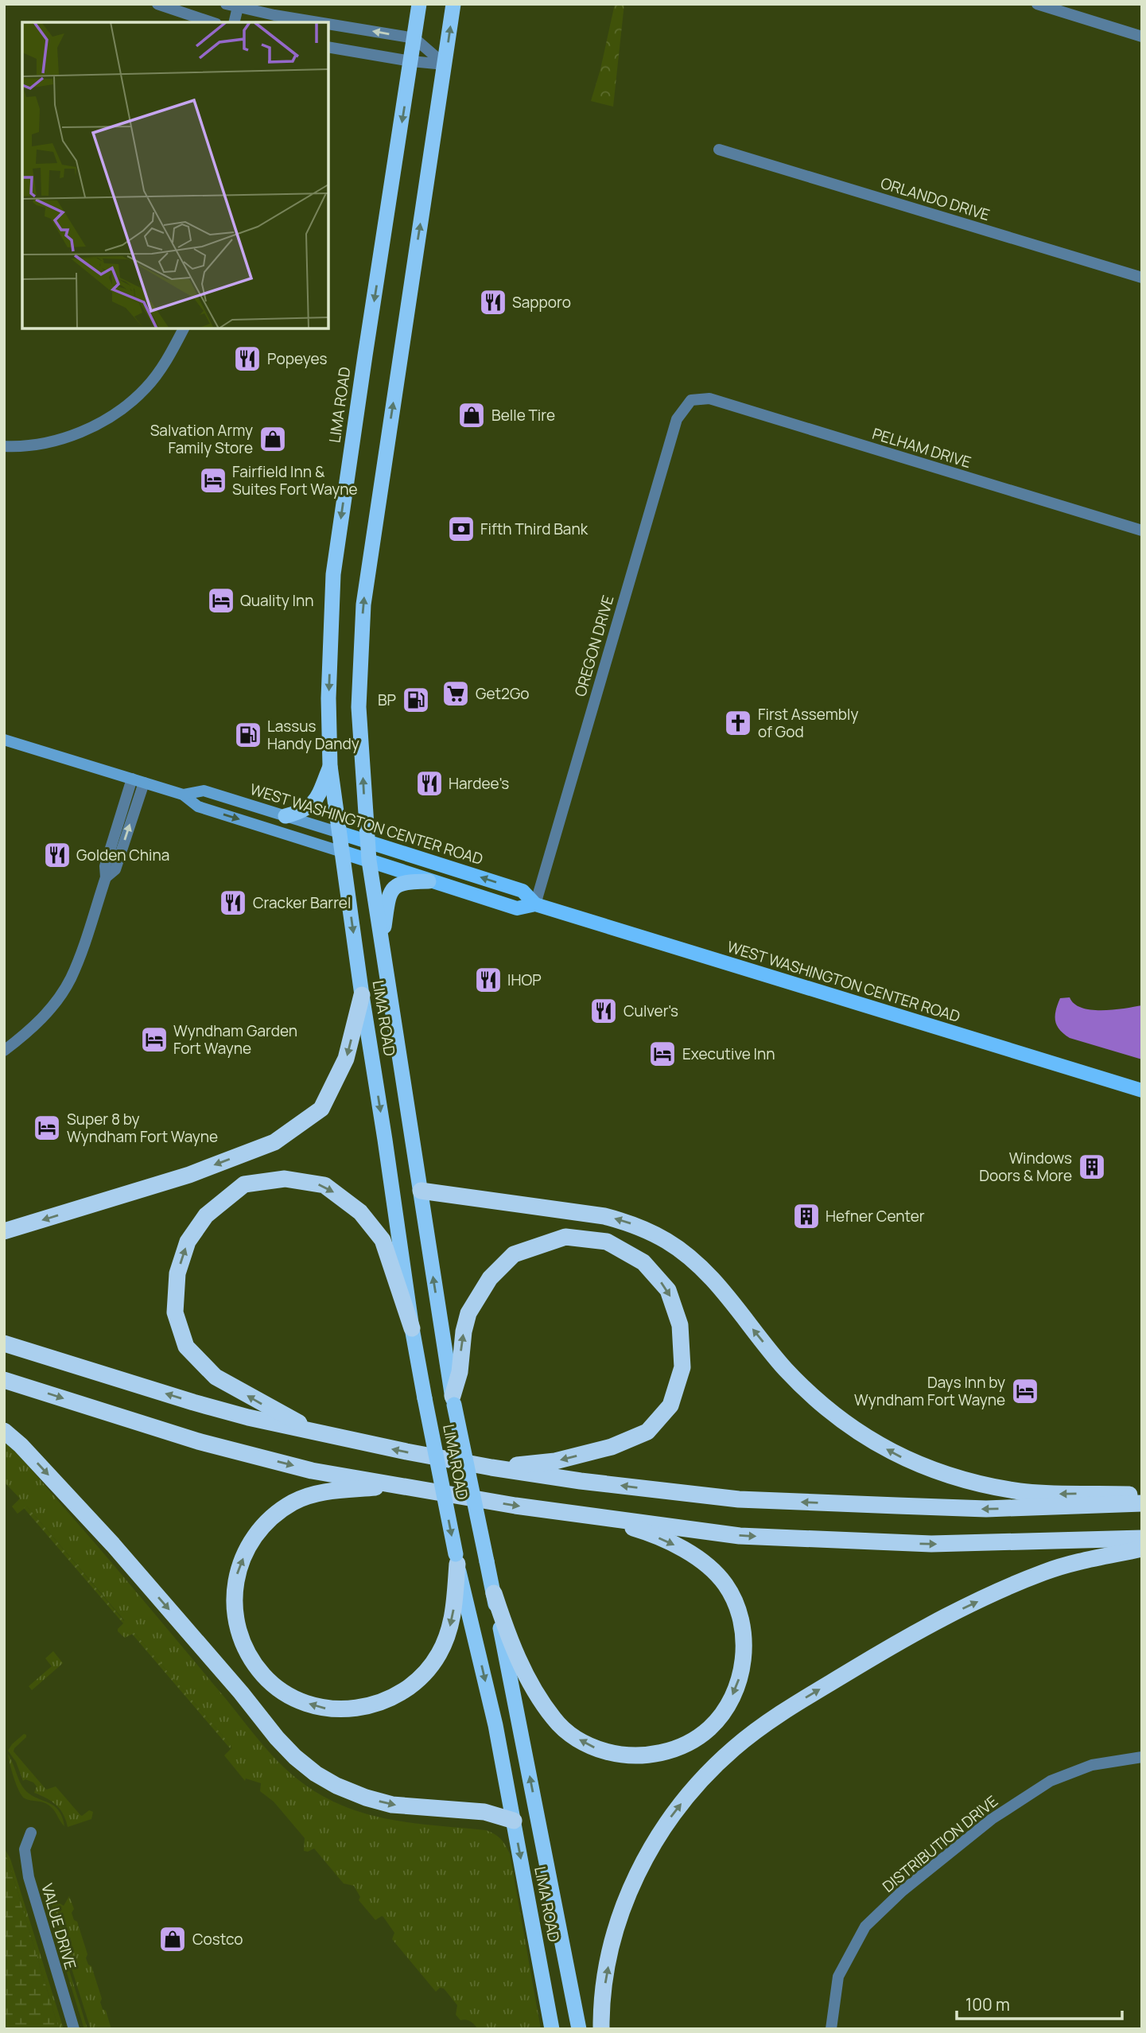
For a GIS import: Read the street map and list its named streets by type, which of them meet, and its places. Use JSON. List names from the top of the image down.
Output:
{
  "streets": {
    "highway": ["LIMA ROAD"],
    "main road": ["WEST WASHINGTON CENTER ROAD"],
    "street": [
      "ORLANDO DRIVE",
      "PELHAM DRIVE",
      "OREGON DRIVE",
      "DISTRIBUTION DRIVE",
      "VALUE DRIVE"
    ]
  },
  "crossings": [
    ["LIMA ROAD", "WEST WASHINGTON CENTER ROAD"],
    ["PELHAM DRIVE", "OREGON DRIVE"],
    ["OREGON DRIVE", "WEST WASHINGTON CENTER ROAD"]
  ],
  "places": {
    "restaurant": [
      "Sapporo",
      "Popeyes",
      "Hardee's",
      "Golden China",
      "Cracker Barrel",
      "IHOP",
      "Culver's"
    ],
    "shop": ["Belle Tire", "Salvation Army Family Store", "Costco"],
    "hotel": [
      "Fairfield Inn & Suites Fort Wayne",
      "Quality Inn",
      "Wyndham Garden Fort Wayne",
      "Executive Inn",
      "Super 8 by Wyndham Fort Wayne",
      "Days Inn by Wyndham Fort Wayne"
    ],
    "bank": ["Fifth Third Bank"],
    "supermarket": ["Get2Go"],
    "fuel station": ["BP", "Lassus Handy Dandy"],
    "church": ["First Assembly of God"],
    "building": ["Windows Doors & More", "Hefner Center"]
  },
  "scale_bar": "100 m"
}
